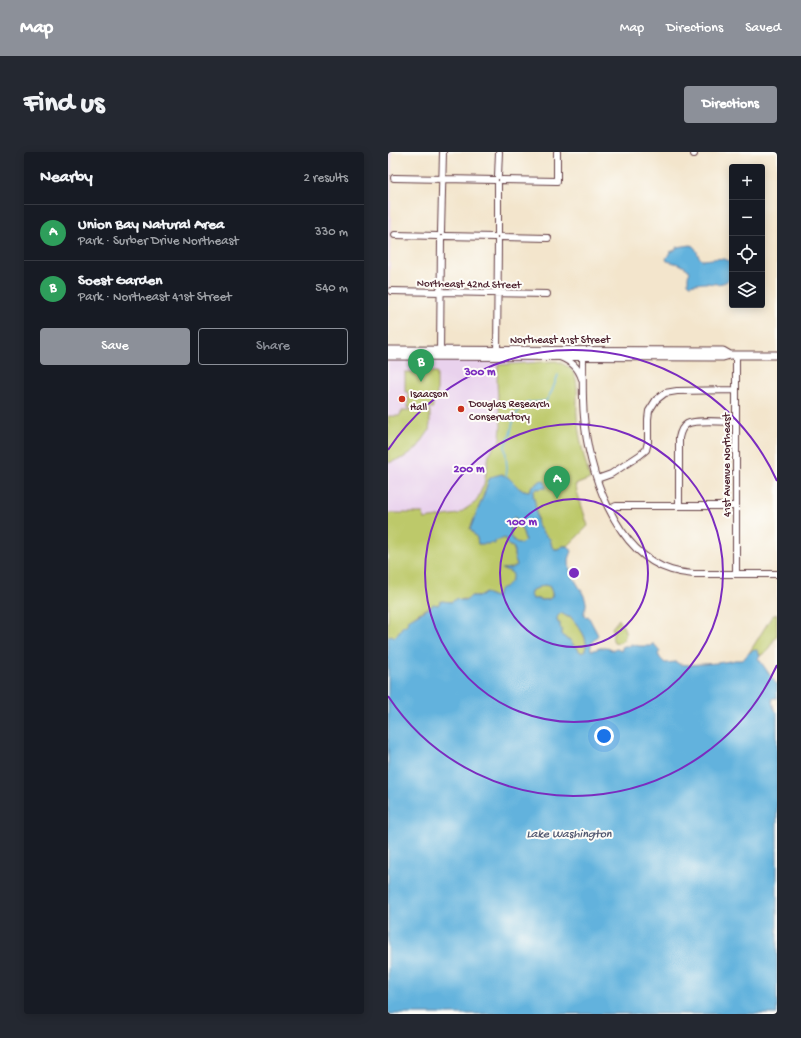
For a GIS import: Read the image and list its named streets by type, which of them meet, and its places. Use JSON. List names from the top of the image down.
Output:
{
  "streets": {
    "street": ["Northeast 42nd Street", "Northeast 41st Street", "41st Avenue Northeast"]
  },
  "crossings": [
    ["Northeast 41st Street", "41st Avenue Northeast"]
  ],
  "water": ["Lake Washington"],
  "places": ["Isaacson Hall", "Douglas Research Conservatory"],
  "page": {
    "header": "Map",
    "nav": ["Map", "Directions", "Saved"],
    "buttons": [
      "Directions",
      ["Save", "Share"]
    ],
    "title": "Find us",
    "heading": ["Nearby", "2 results"],
    "map_buttons": ["+", "−"],
    "list": [
      {
        "mark": "A",
        "name": "Union Bay Natural Area",
        "note": "Park · Surber Drive Northeast",
        "value": "330 m"
      },
      {
        "mark": "B",
        "name": "Soest Garden",
        "note": "Park · Northeast 41st Street",
        "value": "540 m"
      }
    ],
    "pins": ["B", "A"]
  },
  "rings": ["300 m", "200 m", "100 m"]
}
